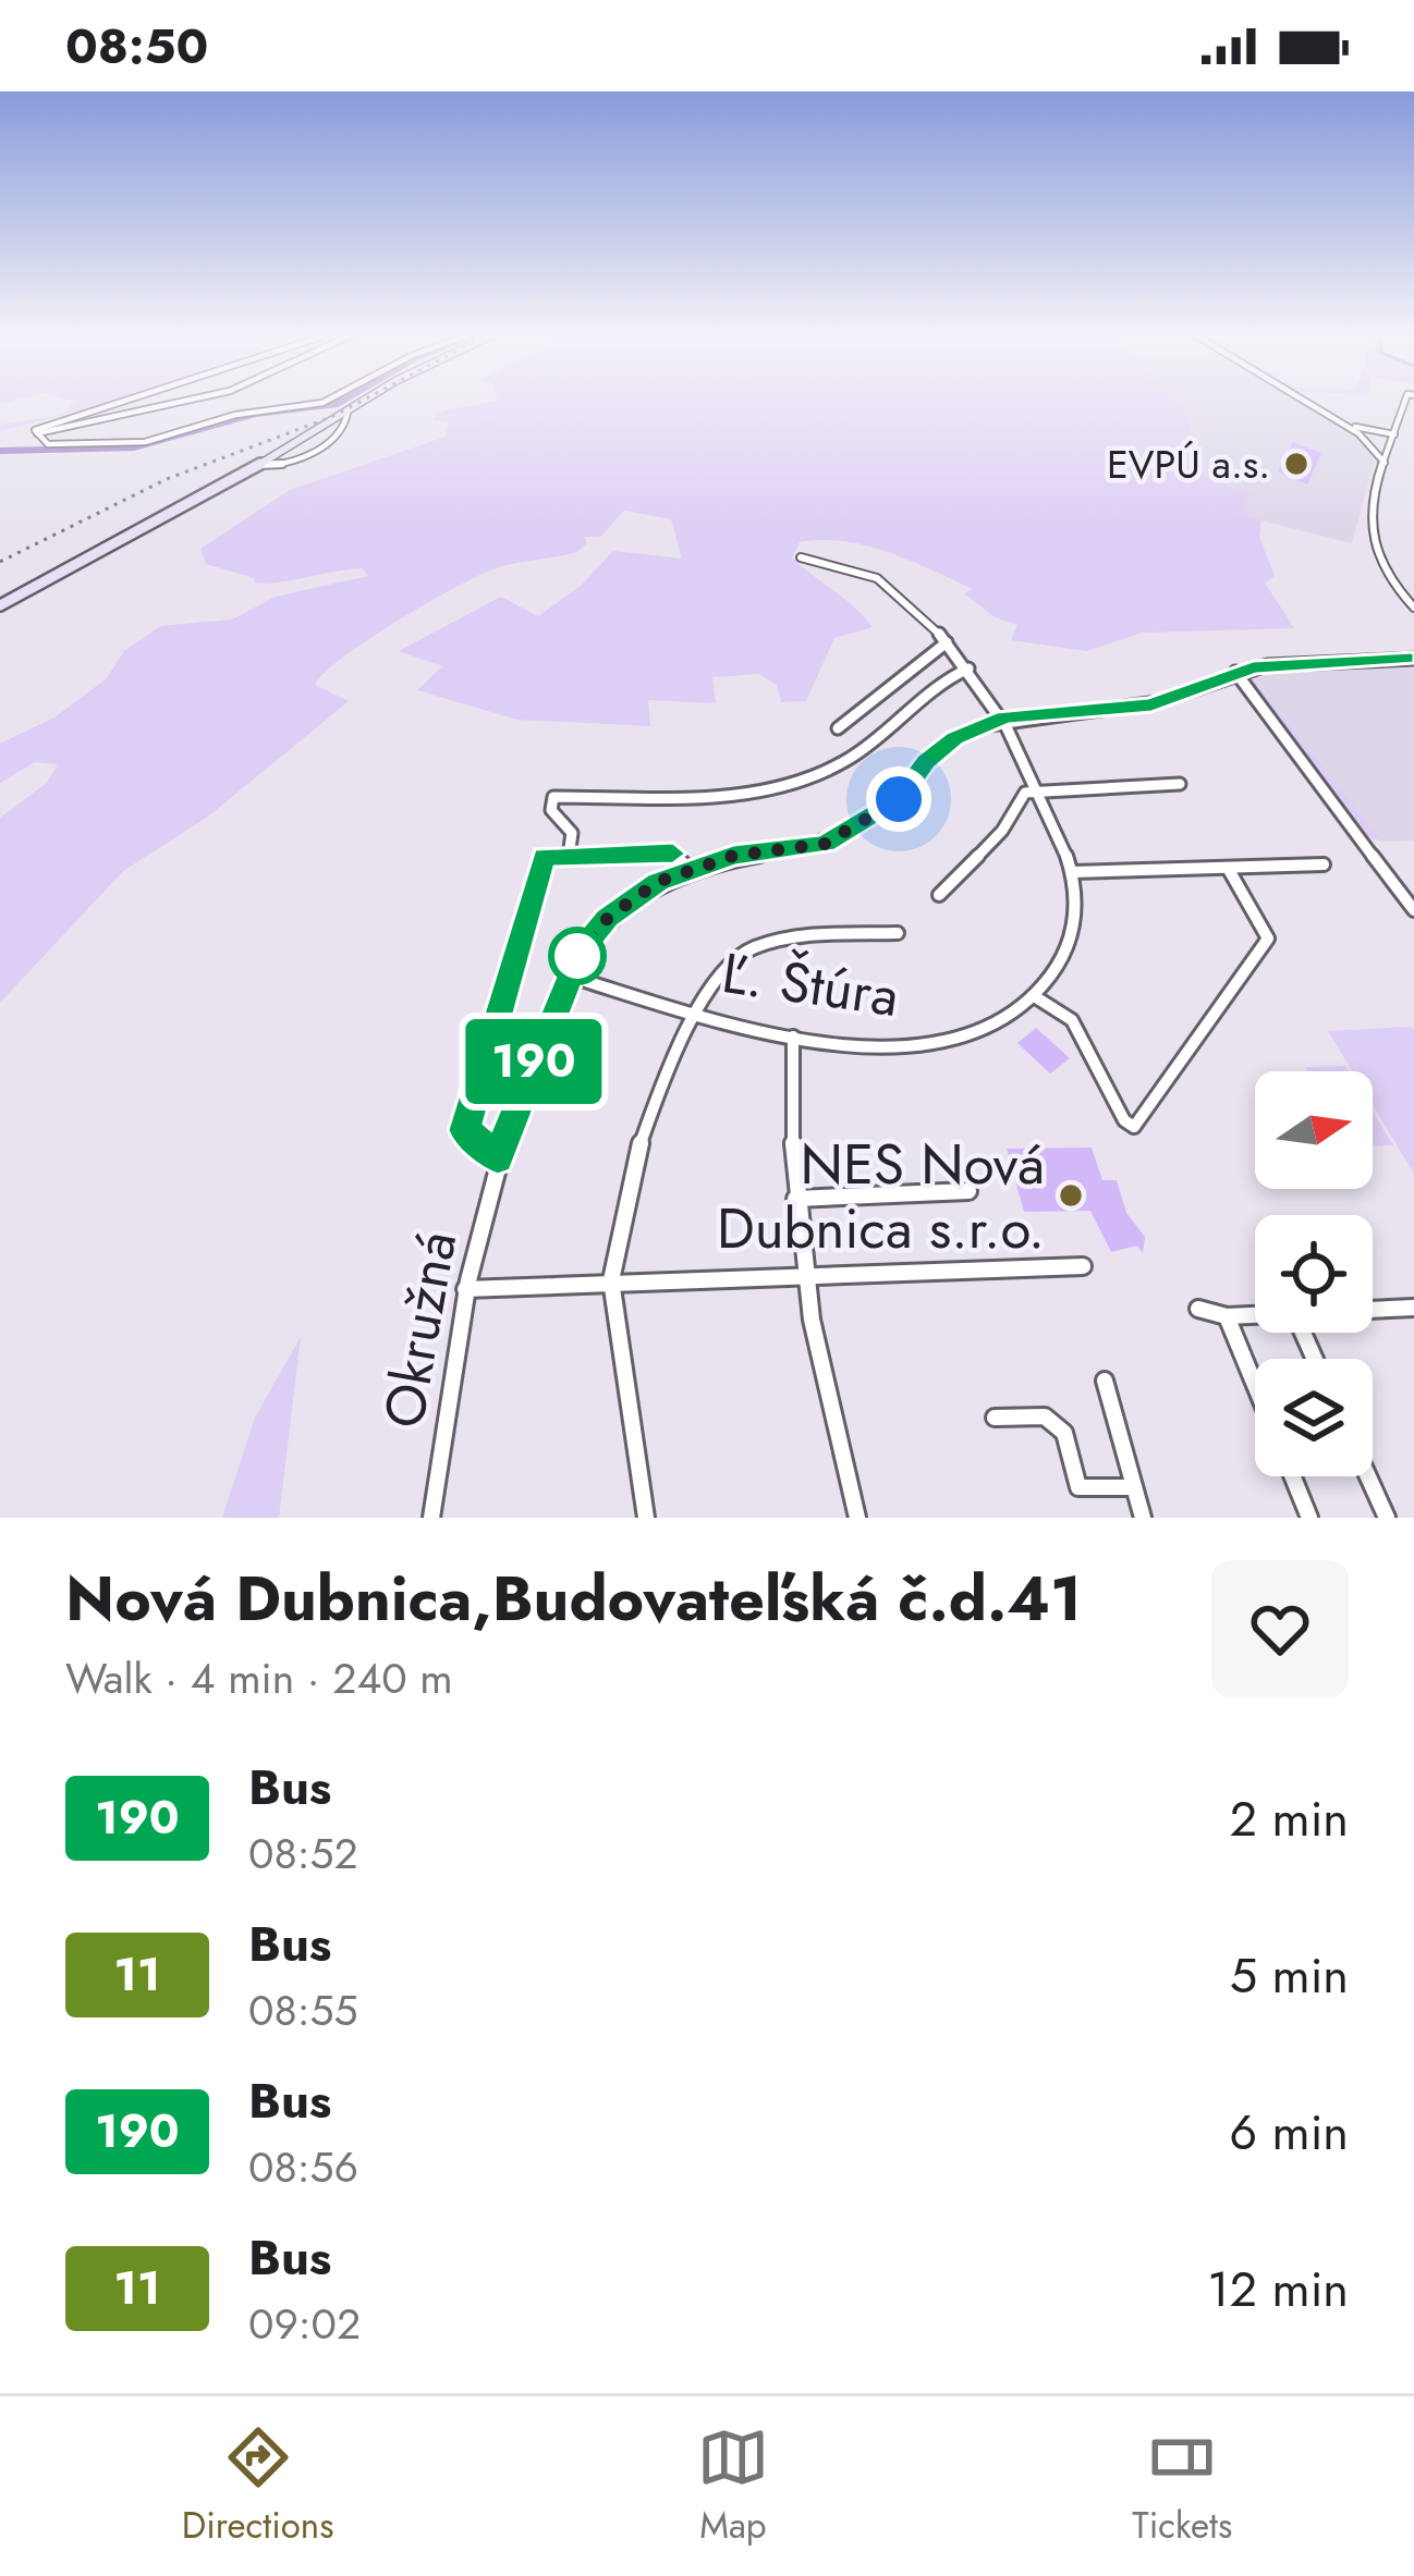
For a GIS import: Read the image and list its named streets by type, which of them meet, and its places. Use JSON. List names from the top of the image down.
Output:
{
  "streets": {
    "street": ["Ľ. Štúra", "Okružná"]
  },
  "crossings": [
    ["Ľ. Štúra", "Okružná"]
  ],
  "places": ["EVPÚ a.s.", "NES Nová Dubnica s.r.o."],
  "lines": ["bus line 190"],
  "north": "right",
  "page": {
    "status": "08:50",
    "on_map": "190",
    "heading": ["Nová Dubnica,Budovateľská č.d.41", "Walk · 4 min · 240 m"],
    "list": [
      {
        "mark": "190",
        "name": "Bus",
        "note": "08:52",
        "value": "2 min"
      },
      {
        "mark": "11",
        "name": "Bus",
        "note": "08:55",
        "value": "5 min"
      },
      {
        "mark": "190",
        "name": "Bus",
        "note": "08:56",
        "value": "6 min"
      },
      {
        "mark": "11",
        "name": "Bus",
        "note": "09:02",
        "value": "12 min"
      }
    ],
    "tabs": ["Directions", "Map", "Tickets"]
  }
}
